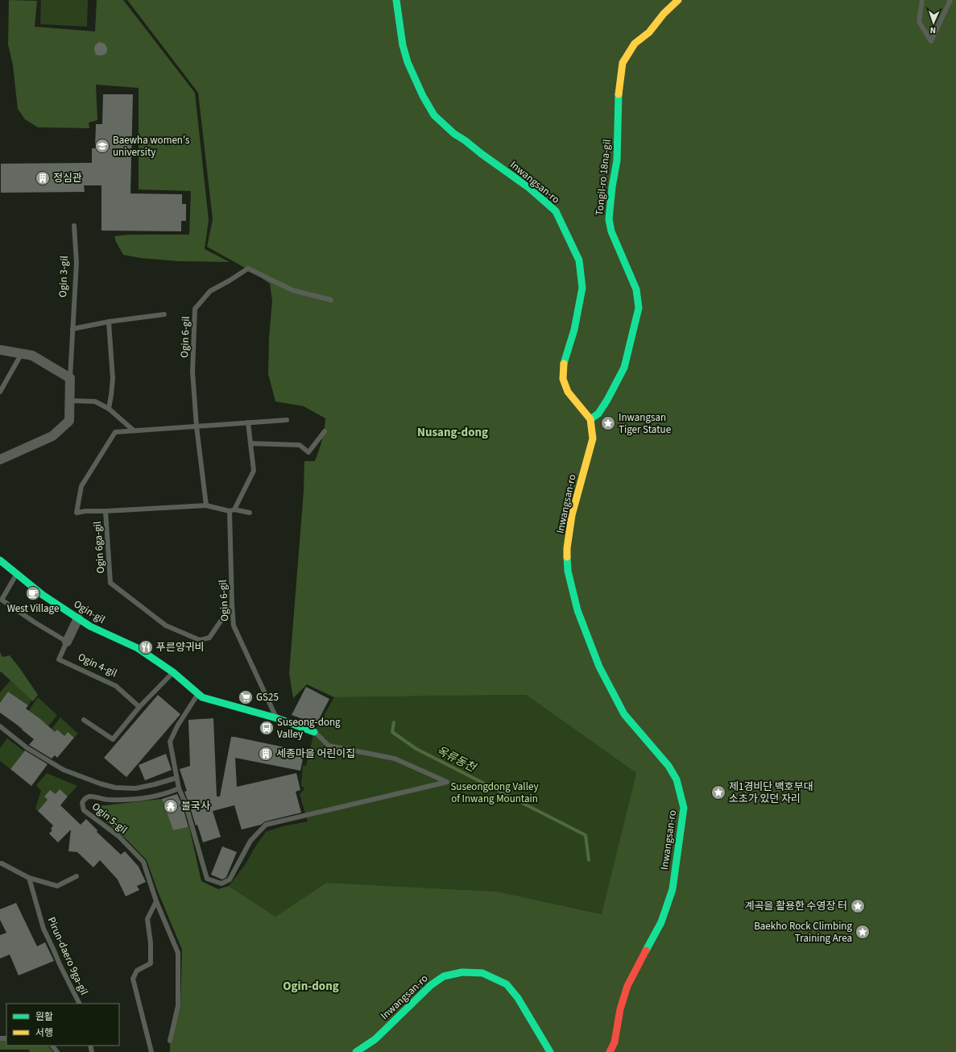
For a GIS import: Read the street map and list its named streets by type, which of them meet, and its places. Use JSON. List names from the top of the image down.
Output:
{
  "streets": {
    "street": [
      "Tongil-ro 18na-gil",
      "Inwangsan-ro",
      "Ogin 3-gil",
      "Ogin-gil",
      "Ogin 4-gil"
    ],
    "lane": [
      "Ogin 6-gil",
      "Ogin 6ga-gil",
      "Ogin 5-gil",
      "Pirun-daero 9ga-gil"
    ]
  },
  "crossings": [
    ["Tongil-ro 18na-gil", "Inwangsan-ro"],
    ["Ogin 6-gil", "Ogin 6ga-gil"],
    ["Ogin 6-gil", "Ogin-gil"],
    ["Ogin-gil", "Ogin 4-gil"]
  ],
  "districts": ["Nusang-dong", "Ogin-dong"],
  "water": ["옥류동천"],
  "parks": ["Suseongdong Valley of Inwang Mountain"],
  "places": {
    "school or university": ["Baewha women's university"],
    "building": ["정심관", "세종마을 어린이집"],
    "place": [
      "Inwangsan Tiger Statue",
      "제1경비단 백호부대 소초가 있던 자리",
      "계곡을 활용한 수영장 터",
      "Baekho Rock Climbing Training Area"
    ],
    "cafe": ["West Village"],
    "restaurant": ["푸른양귀비"],
    "supermarket": ["GS25"],
    "bus stop": ["Suseong-dong Valley"],
    "temple": ["불국사"]
  },
  "legend": ["원활", "서행"],
  "north": "bottom"
}
